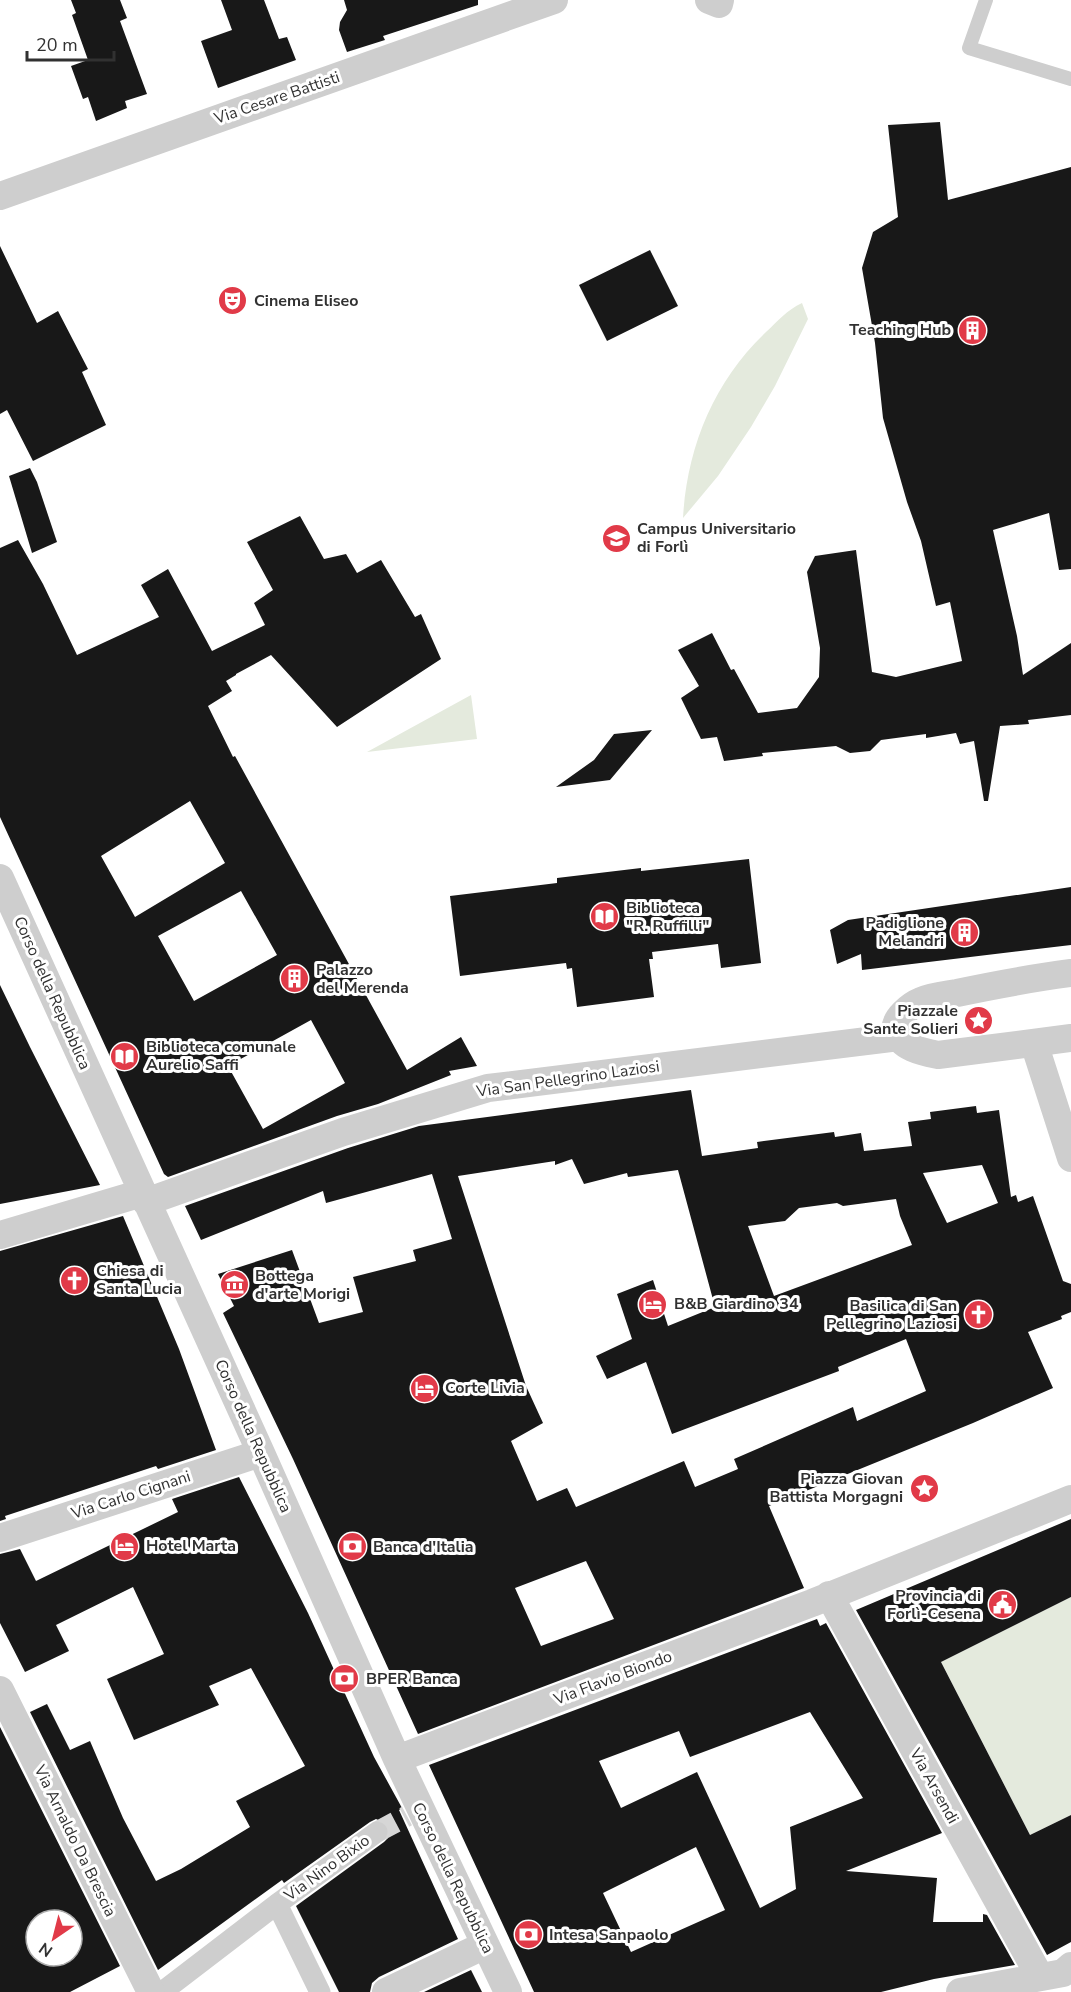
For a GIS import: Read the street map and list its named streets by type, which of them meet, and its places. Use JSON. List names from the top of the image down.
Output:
{
  "streets": {
    "street": [
      "Via Cesare Battisti",
      "Corso della Repubblica",
      "Via San Pellegrino Laziosi",
      "Via Carlo Cignani",
      "Via Flavio Biondo",
      "Via Arsendi",
      "Via Arnaldo Da Brescia",
      "Via Nino Bixio"
    ]
  },
  "crossings": [
    ["Corso della Repubblica", "Via San Pellegrino Laziosi"],
    ["Corso della Repubblica", "Via Carlo Cignani"],
    ["Corso della Repubblica", "Via Flavio Biondo"],
    ["Via Flavio Biondo", "Via Arsendi"]
  ],
  "places": {
    "theatre": ["Cinema Eliseo"],
    "building": ["Teaching Hub", "Padiglione Melandri", "Palazzo del Merenda"],
    "school or university": ["Campus Universitario di Forlì"],
    "library": ["Biblioteca \"R. Ruffilli\"", "Biblioteca comunale Aurelio Saffi"],
    "place": ["Piazzale Sante Solieri", "Piazza Giovan Battista Morgagni"],
    "church": ["Chiesa di Santa Lucia", "Basilica di San Pellegrino Laziosi"],
    "museum": ["Bottega d'arte Morigi"],
    "hotel": ["B&B Giardino 34", "Corte Livia", "Hotel Marta"],
    "bank": ["Banca d'Italia", "BPER Banca", "Intesa Sanpaolo"],
    "public building": ["Provincia di Forlì-Cesena"]
  },
  "scale_bar": "20 m",
  "north": "bottom left"
}
